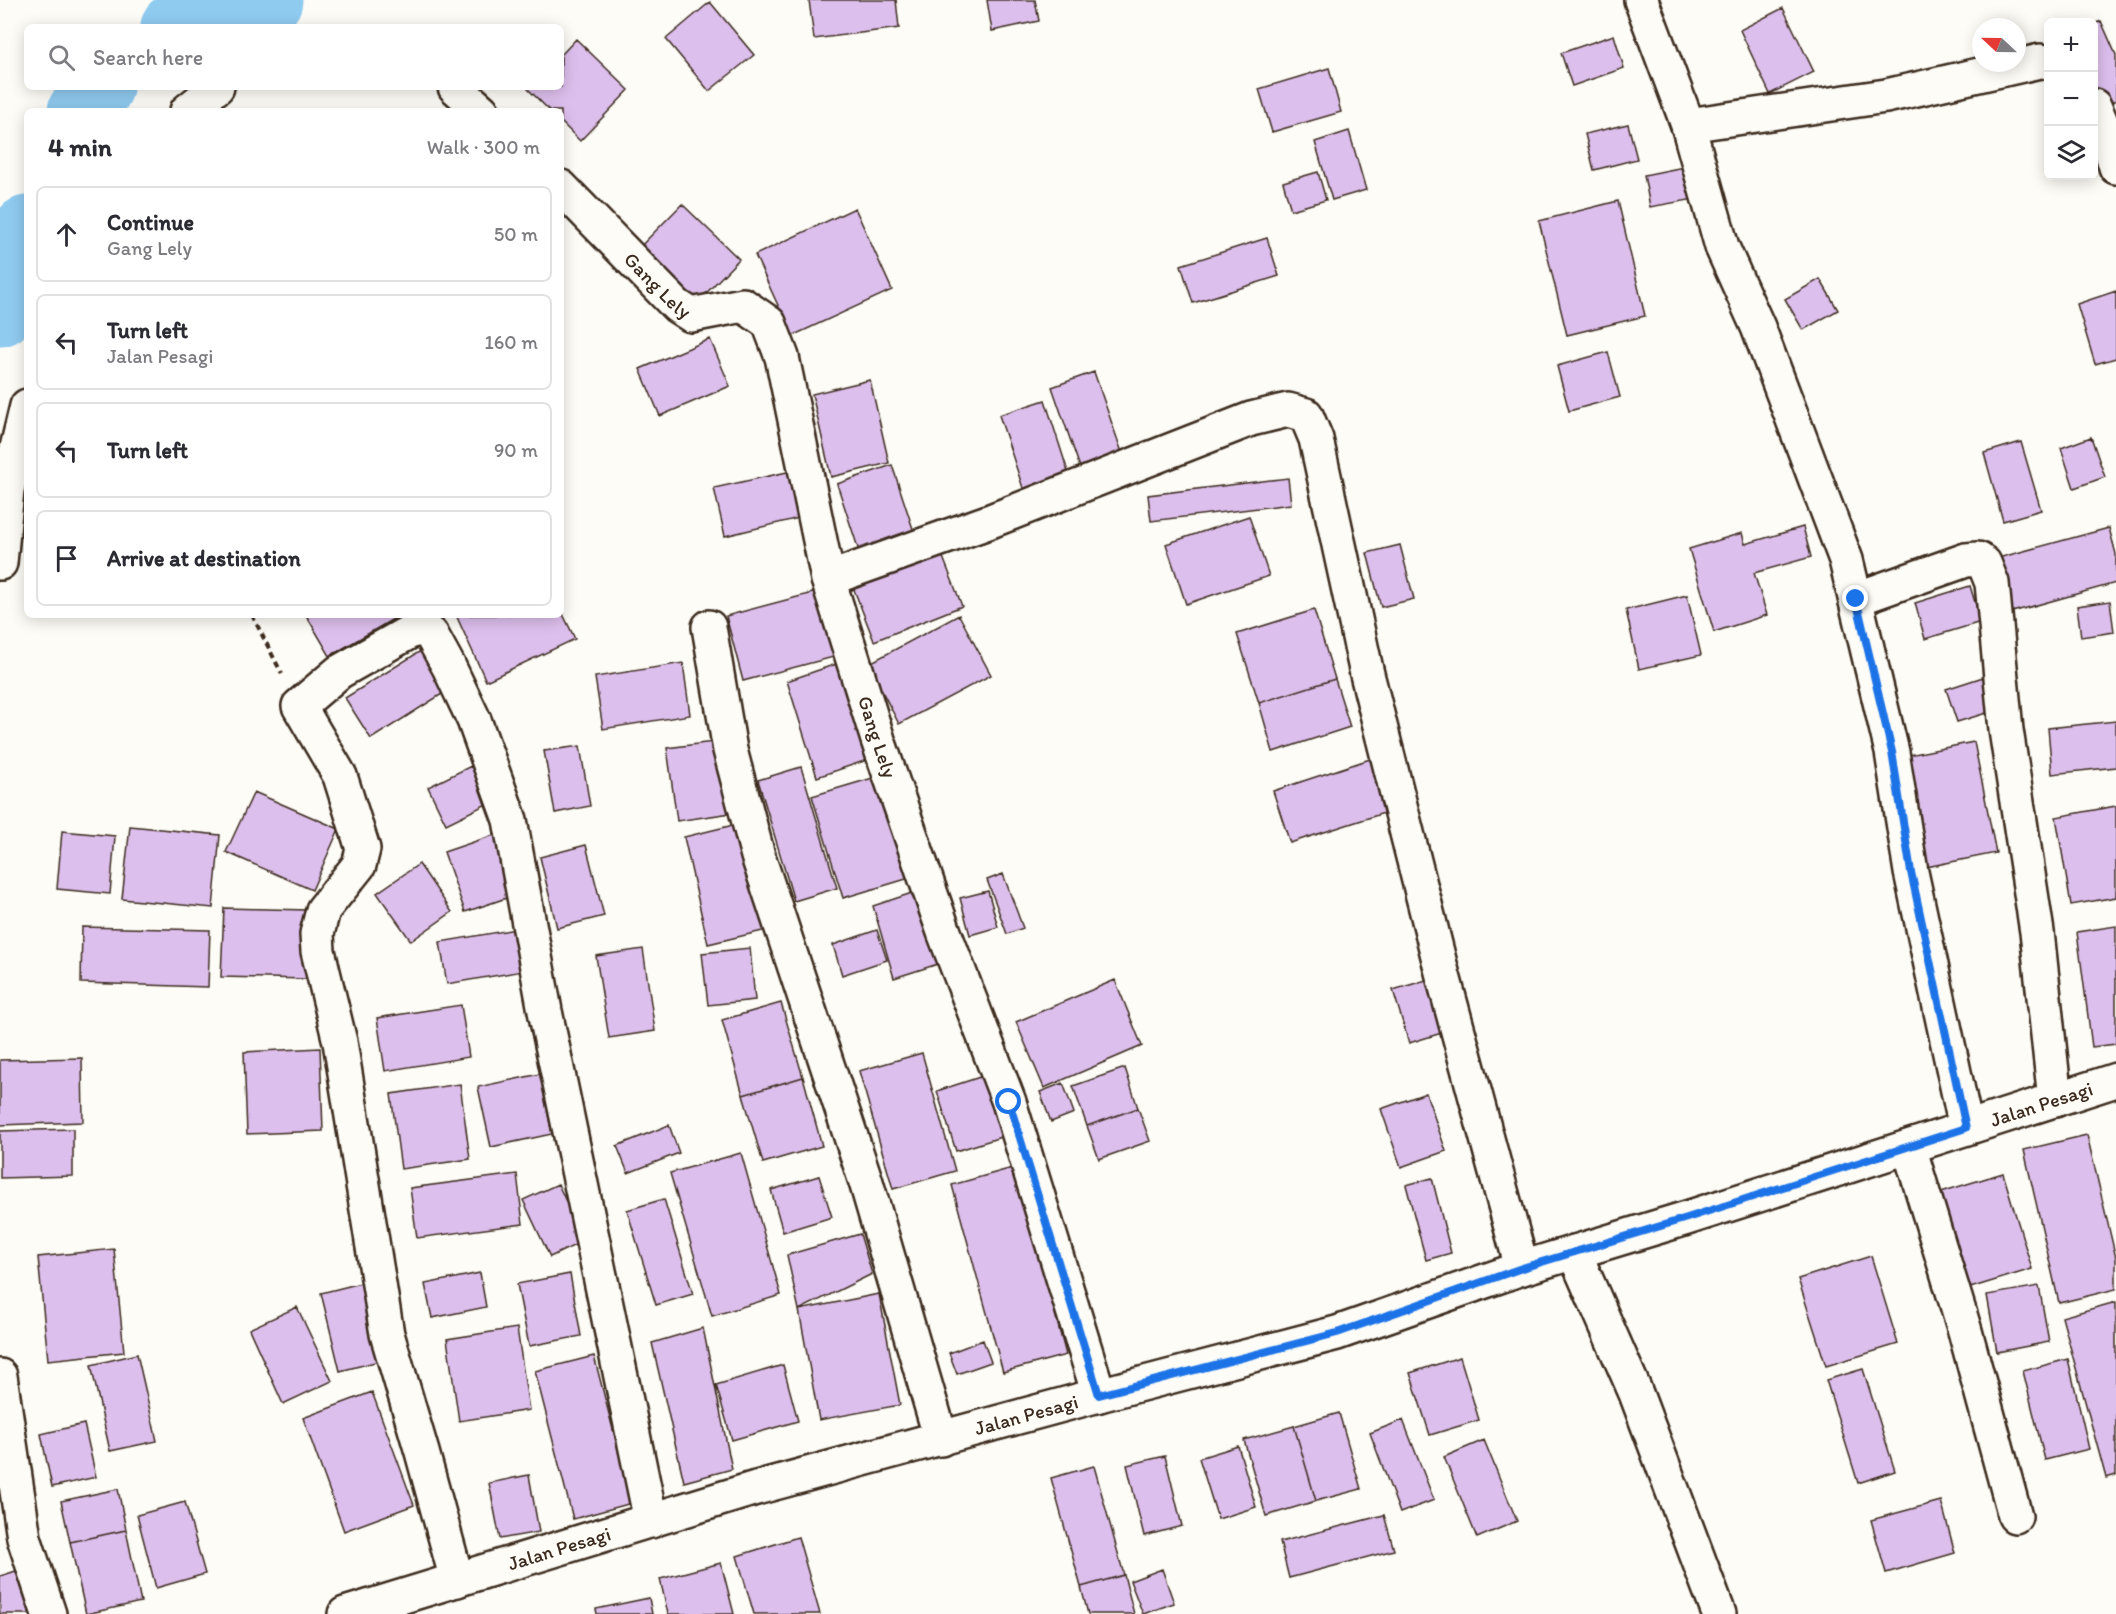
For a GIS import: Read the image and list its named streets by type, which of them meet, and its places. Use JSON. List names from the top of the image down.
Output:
{
  "streets": {
    "street": ["Gang Lely", "Jalan Pesagi"]
  },
  "crossings": [
    ["Gang Lely", "Jalan Pesagi"]
  ],
  "north": "left",
  "page": {
    "map_buttons": ["+", "−"],
    "search": "Search here",
    "heading": ["4 min", "Walk · 300 m"],
    "list": [
      ["Continue", "Gang Lely", "50 m"],
      ["Turn left", "Jalan Pesagi", "160 m"],
      ["Turn left", "90 m"],
      "Arrive at destination"
    ]
  }
}
